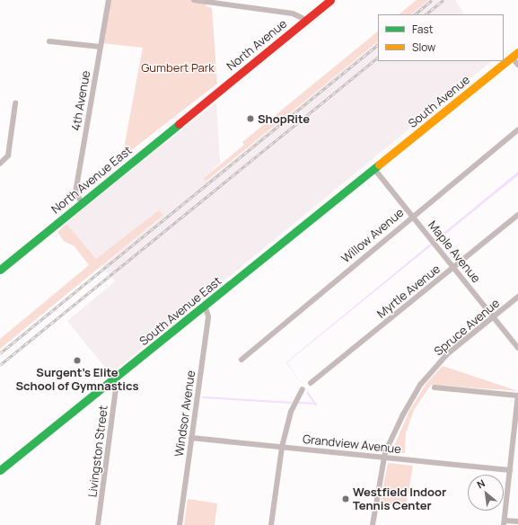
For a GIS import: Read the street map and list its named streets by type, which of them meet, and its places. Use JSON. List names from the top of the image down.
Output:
{
  "streets": {
    "main road": [
      "North Avenue",
      "South Avenue",
      "North Avenue East",
      "South Avenue East"
    ],
    "street": [
      "4th Avenue",
      "Willow Avenue",
      "Maple Avenue",
      "Myrtle Avenue",
      "Spruce Avenue",
      "Windsor Avenue",
      "Grandview Avenue",
      "Livingston Street"
    ]
  },
  "crossings": [
    ["North Avenue", "North Avenue East"],
    ["4th Avenue", "North Avenue East"],
    ["South Avenue", "Maple Avenue"],
    ["South Avenue", "South Avenue East"],
    ["Willow Avenue", "Maple Avenue"],
    ["Maple Avenue", "Myrtle Avenue"],
    ["Maple Avenue", "South Avenue East"],
    ["Maple Avenue", "Spruce Avenue"],
    ["South Avenue East", "Windsor Avenue"],
    ["South Avenue East", "Livingston Street"],
    ["Spruce Avenue", "Grandview Avenue"],
    ["Windsor Avenue", "Grandview Avenue"]
  ],
  "parks": ["Gumbert Park"],
  "places": ["ShopRite", "Surgent's Elite School of Gymnastics", "Westfield Indoor Tennis Center"],
  "legend": ["Fast", "Slow"],
  "north": "top left"
}
